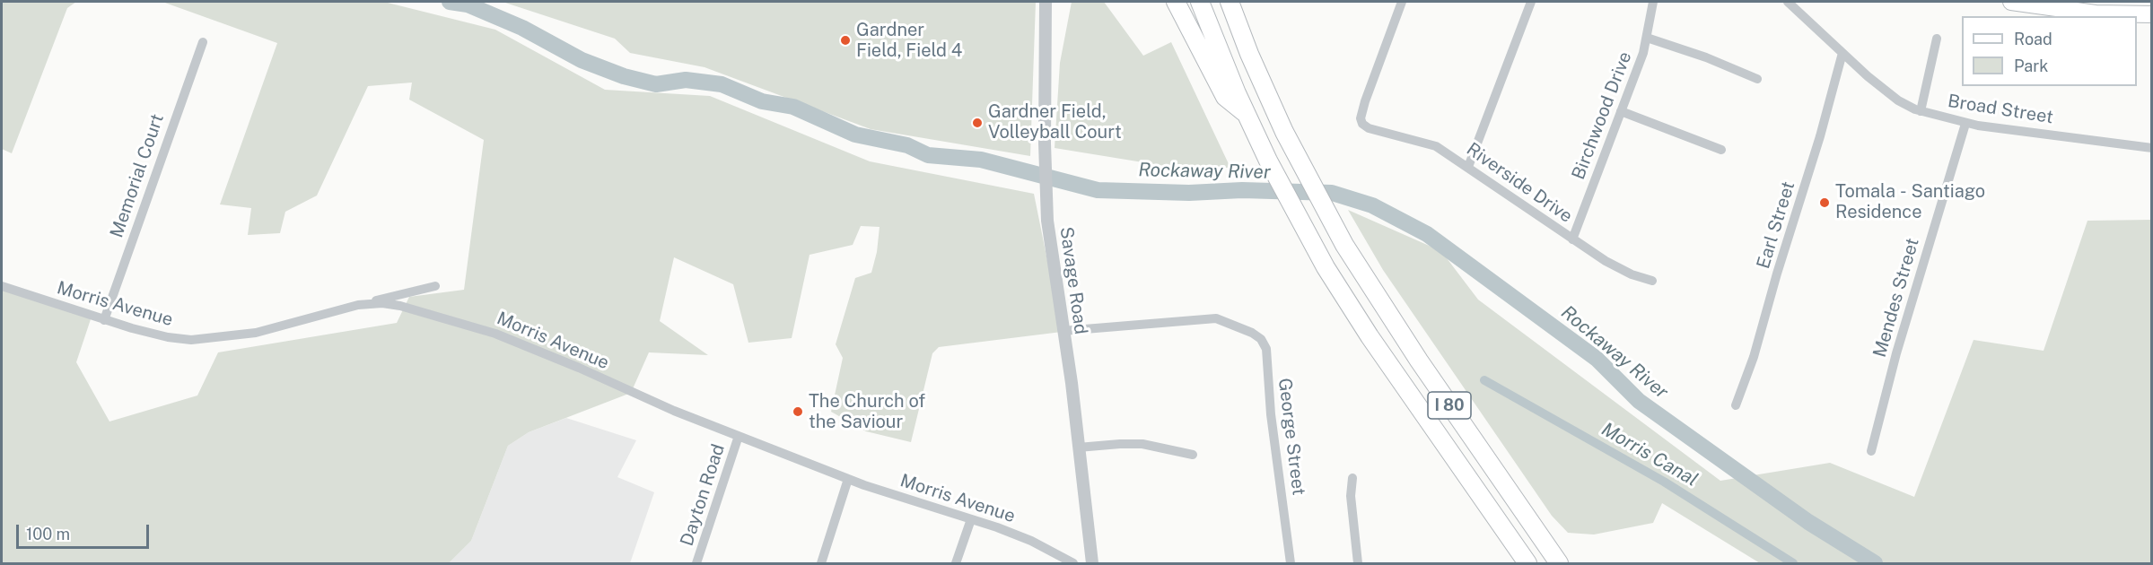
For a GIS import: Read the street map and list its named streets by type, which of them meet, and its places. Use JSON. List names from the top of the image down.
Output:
{
  "streets": {
    "highway": ["I 80"],
    "street": [
      "Broad Street",
      "Birchwood Drive",
      "Memorial Court",
      "Riverside Drive",
      "Earl Street",
      "Savage Road",
      "Mendes Street",
      "Morris Avenue",
      "George Street",
      "Dayton Road"
    ]
  },
  "crossings": [
    ["Broad Street", "Earl Street"],
    ["Broad Street", "Mendes Street"],
    ["Birchwood Drive", "Riverside Drive"],
    ["Memorial Court", "Morris Avenue"],
    ["Savage Road", "George Street"],
    ["Morris Avenue", "Dayton Road"]
  ],
  "water": ["Rockaway River", "Morris Canal"],
  "places": [
    "Gardner Field, Field 4",
    "Gardner Field, Volleyball Court",
    "Tomala - Santiago Residence",
    "The Church of the Saviour"
  ],
  "legend": ["Road", "Park"],
  "scale_bar": "100 m"
}
